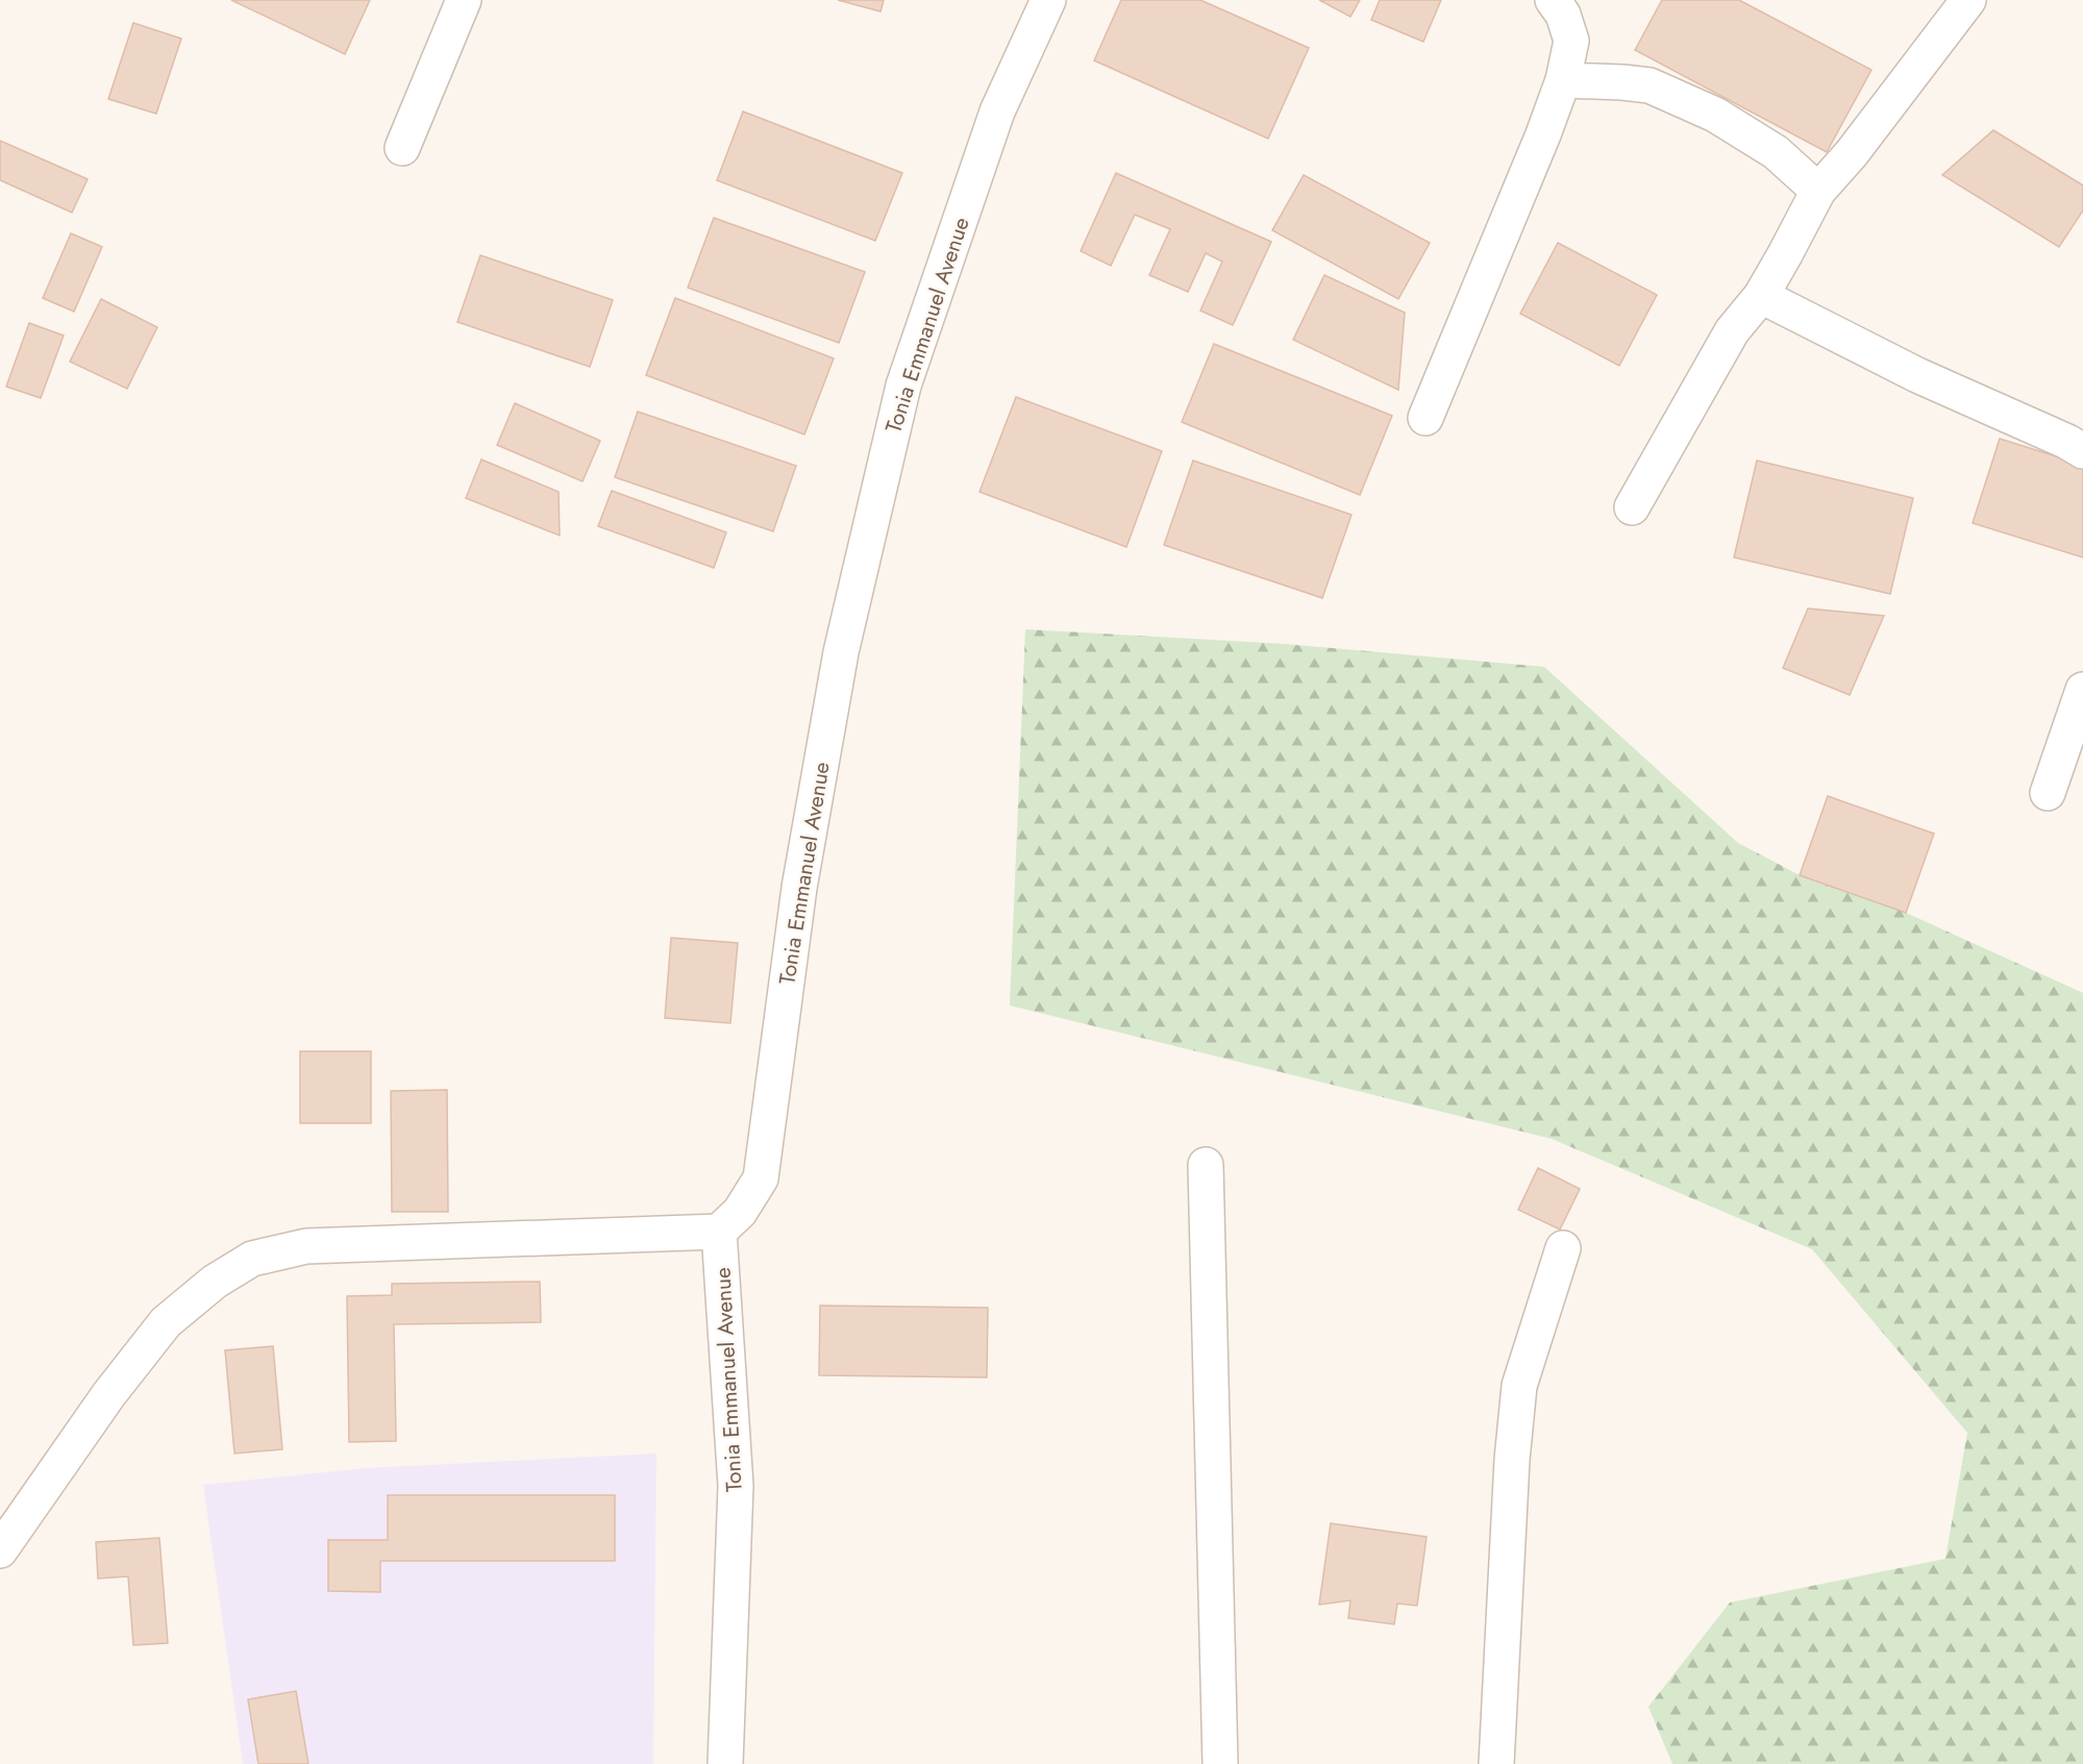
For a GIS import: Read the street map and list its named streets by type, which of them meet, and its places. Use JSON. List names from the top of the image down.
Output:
{
  "streets": {
    "street": ["Tonia Emmanuel Avenue"]
  }
}
